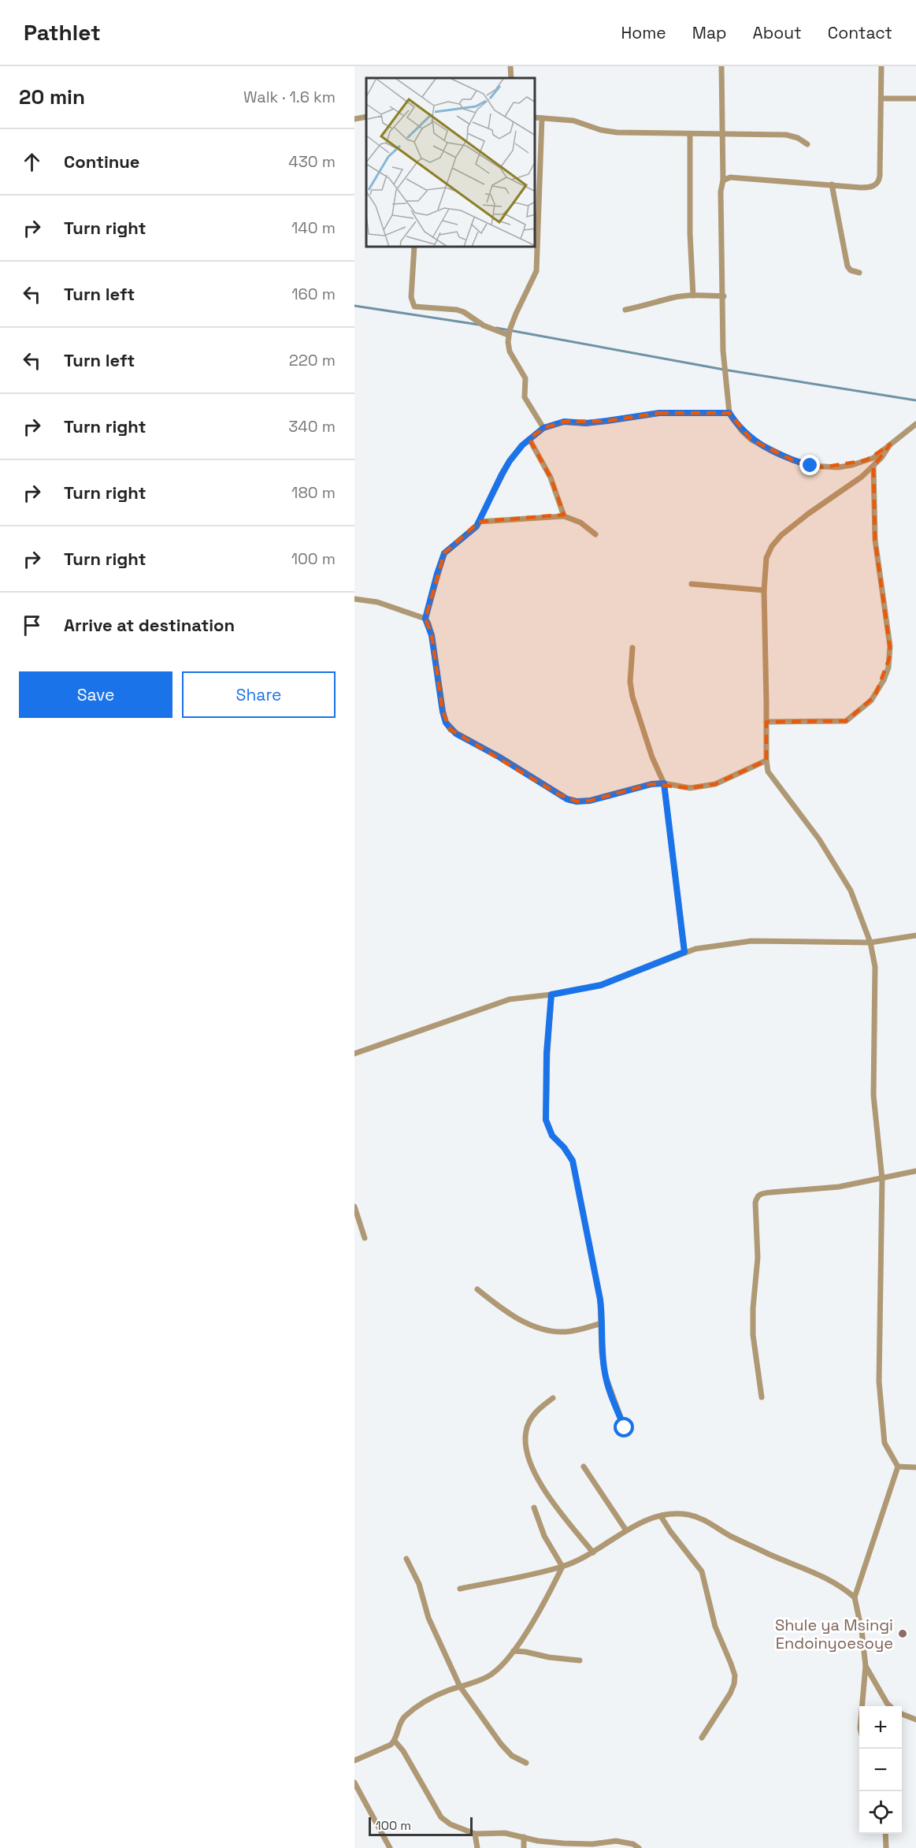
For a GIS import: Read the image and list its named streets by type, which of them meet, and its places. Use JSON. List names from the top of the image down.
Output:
{
  "places": ["Shule ya Msingi Endoinyoesoye"],
  "scale_bar": "100 m",
  "page": {
    "header": "Pathlet",
    "nav": [
      "Home",
      "Map",
      "About",
      "Contact"
    ],
    "heading": ["20 min", "Walk · 1.6 km"],
    "list": [
      ["Continue", "430 m"],
      ["Turn right", "140 m"],
      ["Turn left", "160 m"],
      ["Turn left", "220 m"],
      ["Turn right", "340 m"],
      ["Turn right", "180 m"],
      ["Turn right", "100 m"],
      "Arrive at destination"
    ],
    "buttons": ["Save", "Share"],
    "map_buttons": ["+", "−"],
    "scale": "100 m"
  }
}
